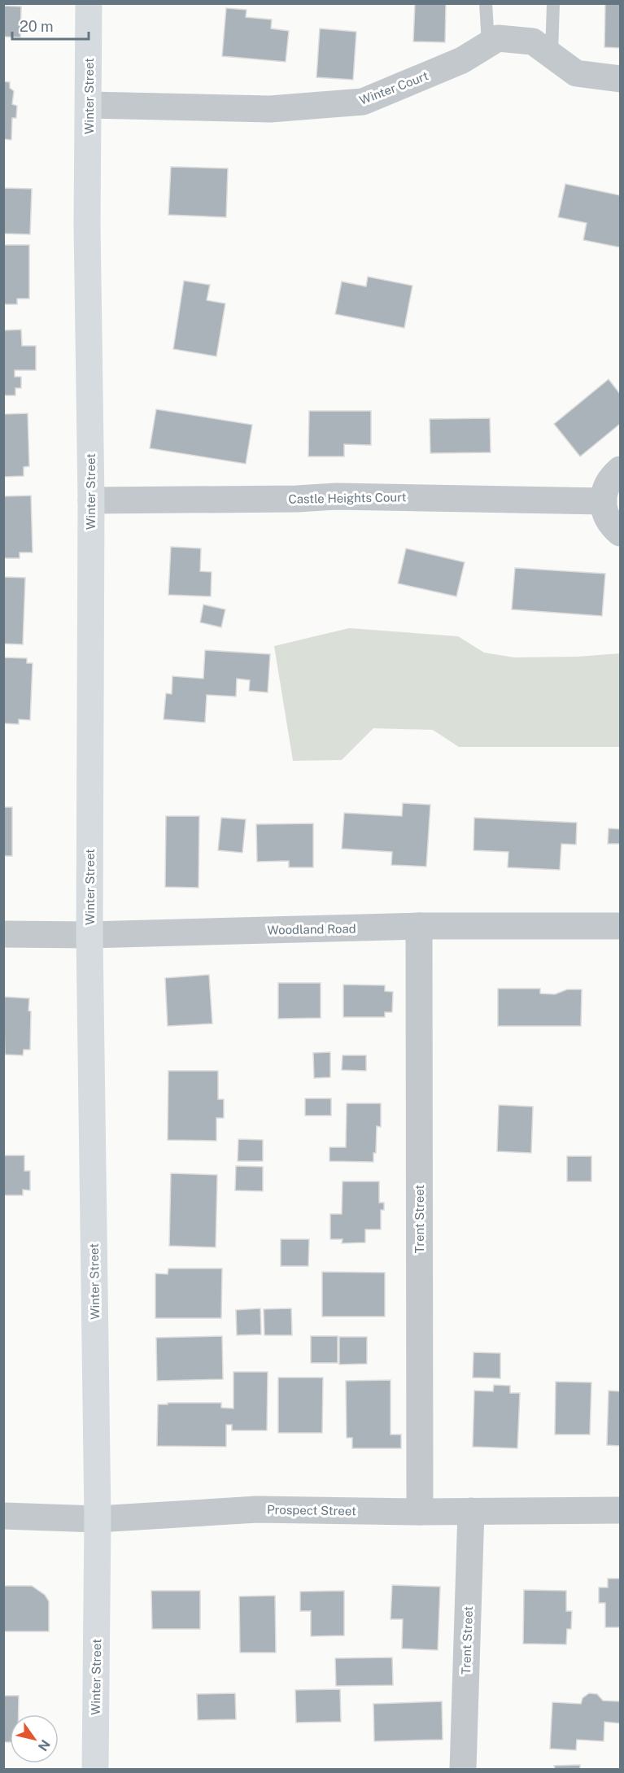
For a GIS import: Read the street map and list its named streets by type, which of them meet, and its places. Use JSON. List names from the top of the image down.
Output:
{
  "streets": {
    "main road": ["Winter Street"],
    "street": [
      "Winter Court",
      "Castle Heights Court",
      "Woodland Road",
      "Trent Street",
      "Prospect Street"
    ]
  },
  "crossings": [
    ["Winter Court", "Winter Street"],
    ["Winter Street", "Castle Heights Court"],
    ["Winter Street", "Woodland Road"],
    ["Winter Street", "Prospect Street"],
    ["Woodland Road", "Trent Street"],
    ["Trent Street", "Prospect Street"]
  ],
  "scale_bar": "20 m",
  "north": "bottom right"
}
